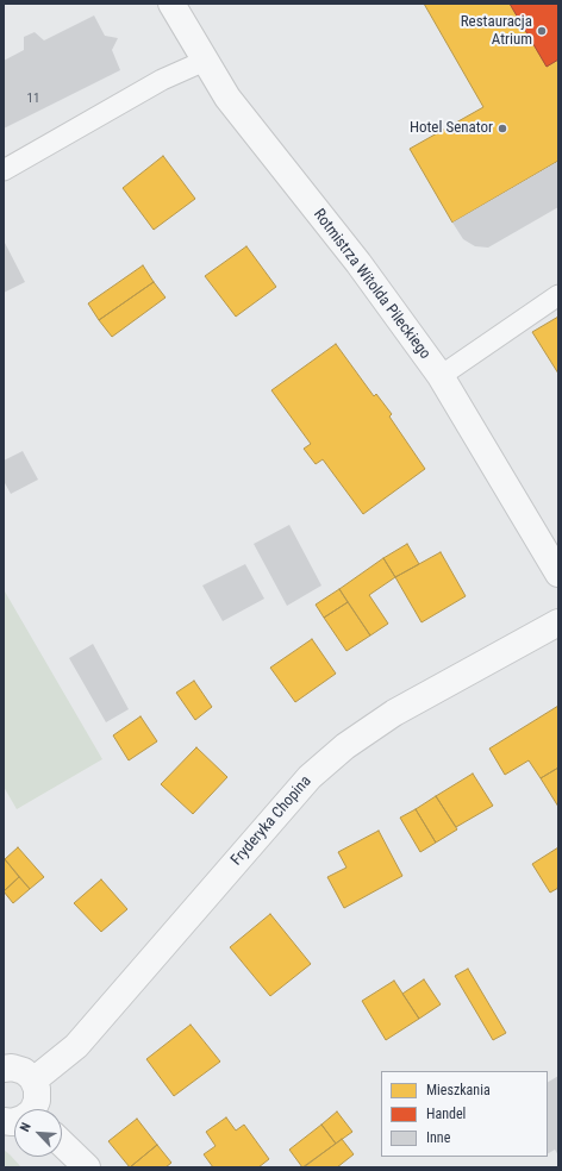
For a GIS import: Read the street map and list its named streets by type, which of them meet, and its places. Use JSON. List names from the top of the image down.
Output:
{
  "streets": {
    "street": ["Rotmistrza Witolda Pileckiego", "Fryderyka Chopina"]
  },
  "places": ["Restauracja Atrium", "Hotel Senator"],
  "house_numbers": ["11"],
  "legend": ["Mieszkania", "Handel", "Inne"],
  "north": "top left"
}
